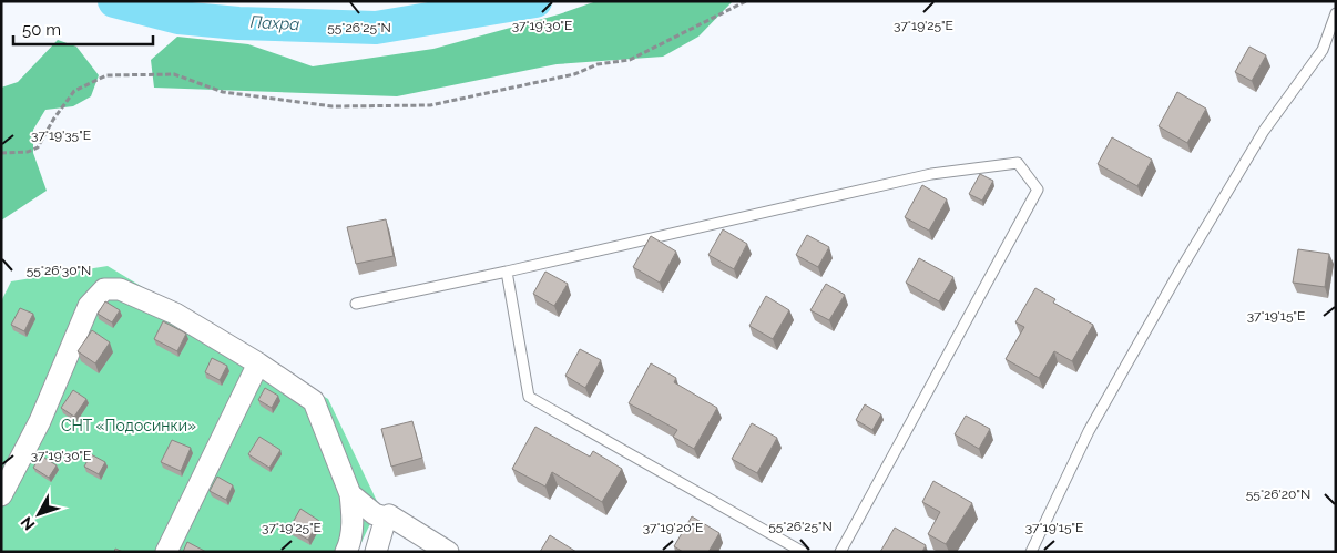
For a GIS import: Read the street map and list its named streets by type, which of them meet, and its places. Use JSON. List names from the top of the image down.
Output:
{
  "water": ["Пахра"],
  "parks": ["СНТ «Подосинки»"],
  "scale_bar": "50 m",
  "north": "bottom left",
  "coordinates": [
    "37°19'30\"E",
    "37°19'25\"E",
    "55°26'25\"N",
    "37°19'35\"E",
    "55°26'30\"N",
    "37°19'15\"E",
    "55°26'20\"N",
    "37°19'20\"E"
  ]
}
